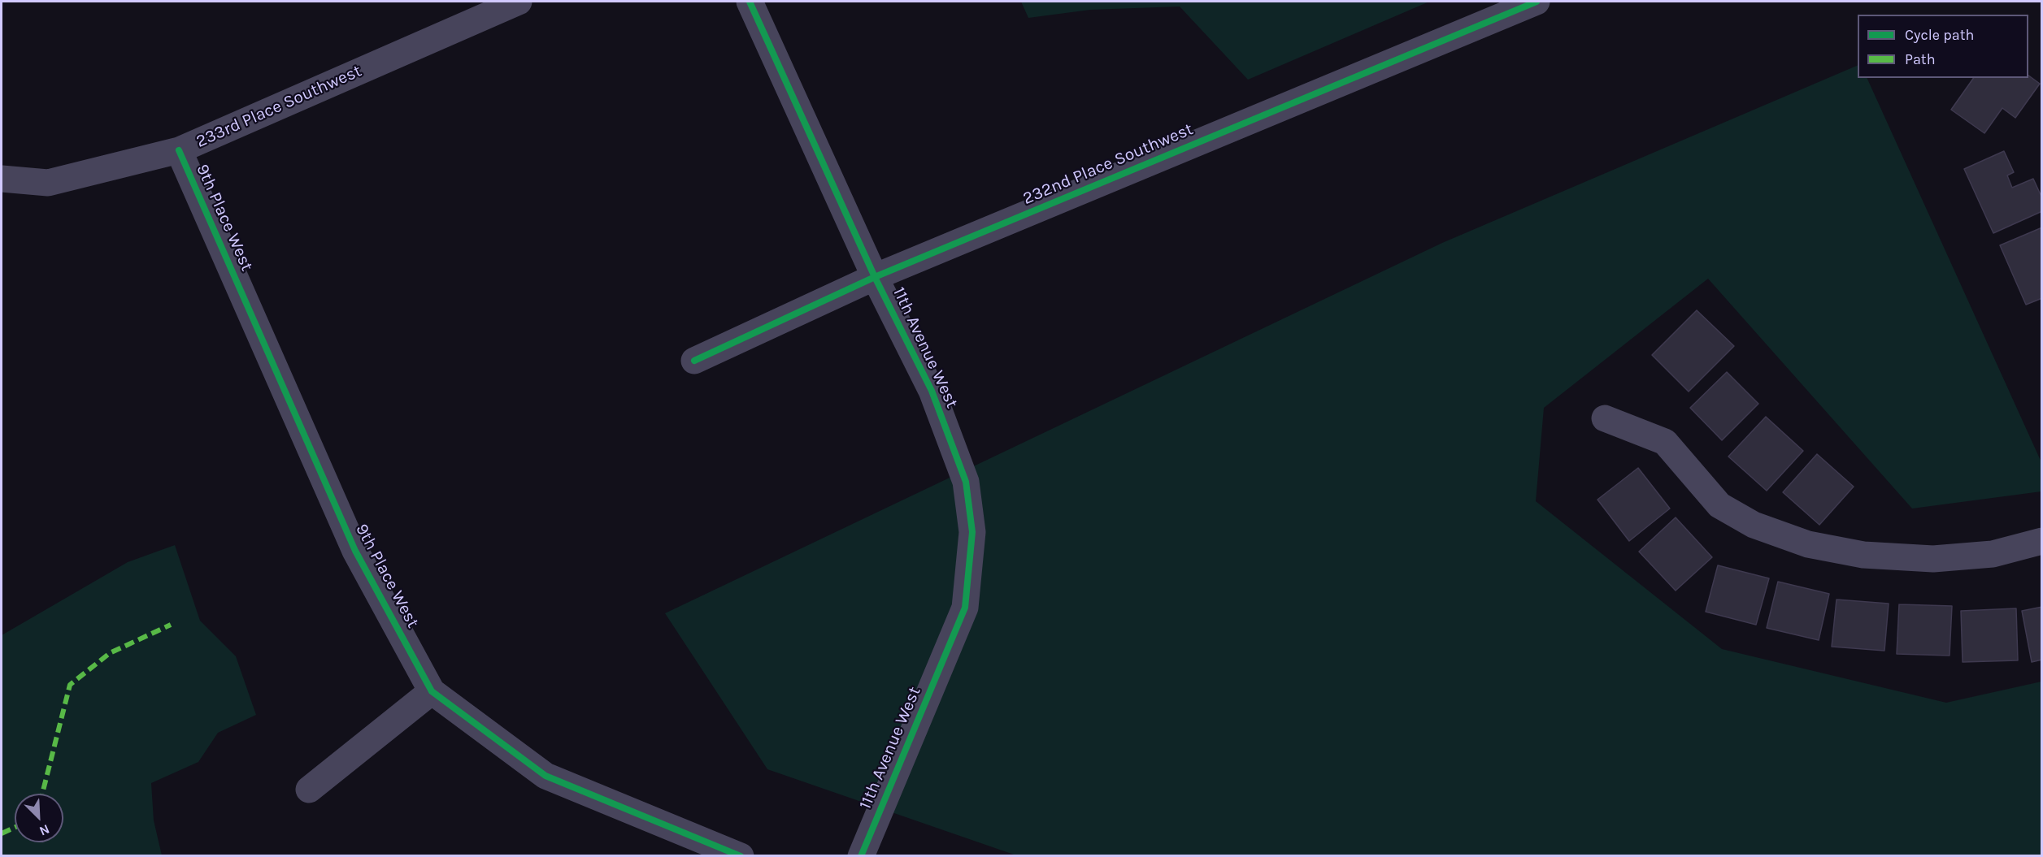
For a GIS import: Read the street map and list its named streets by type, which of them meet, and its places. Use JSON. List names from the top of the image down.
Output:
{
  "streets": {
    "street": [
      "233rd Place Southwest",
      "232nd Place Southwest",
      "9th Place West",
      "11th Avenue West"
    ]
  },
  "crossings": [
    ["233rd Place Southwest", "9th Place West"],
    ["232nd Place Southwest", "11th Avenue West"]
  ],
  "legend": ["Cycle path", "Path"],
  "north": "bottom right"
}
